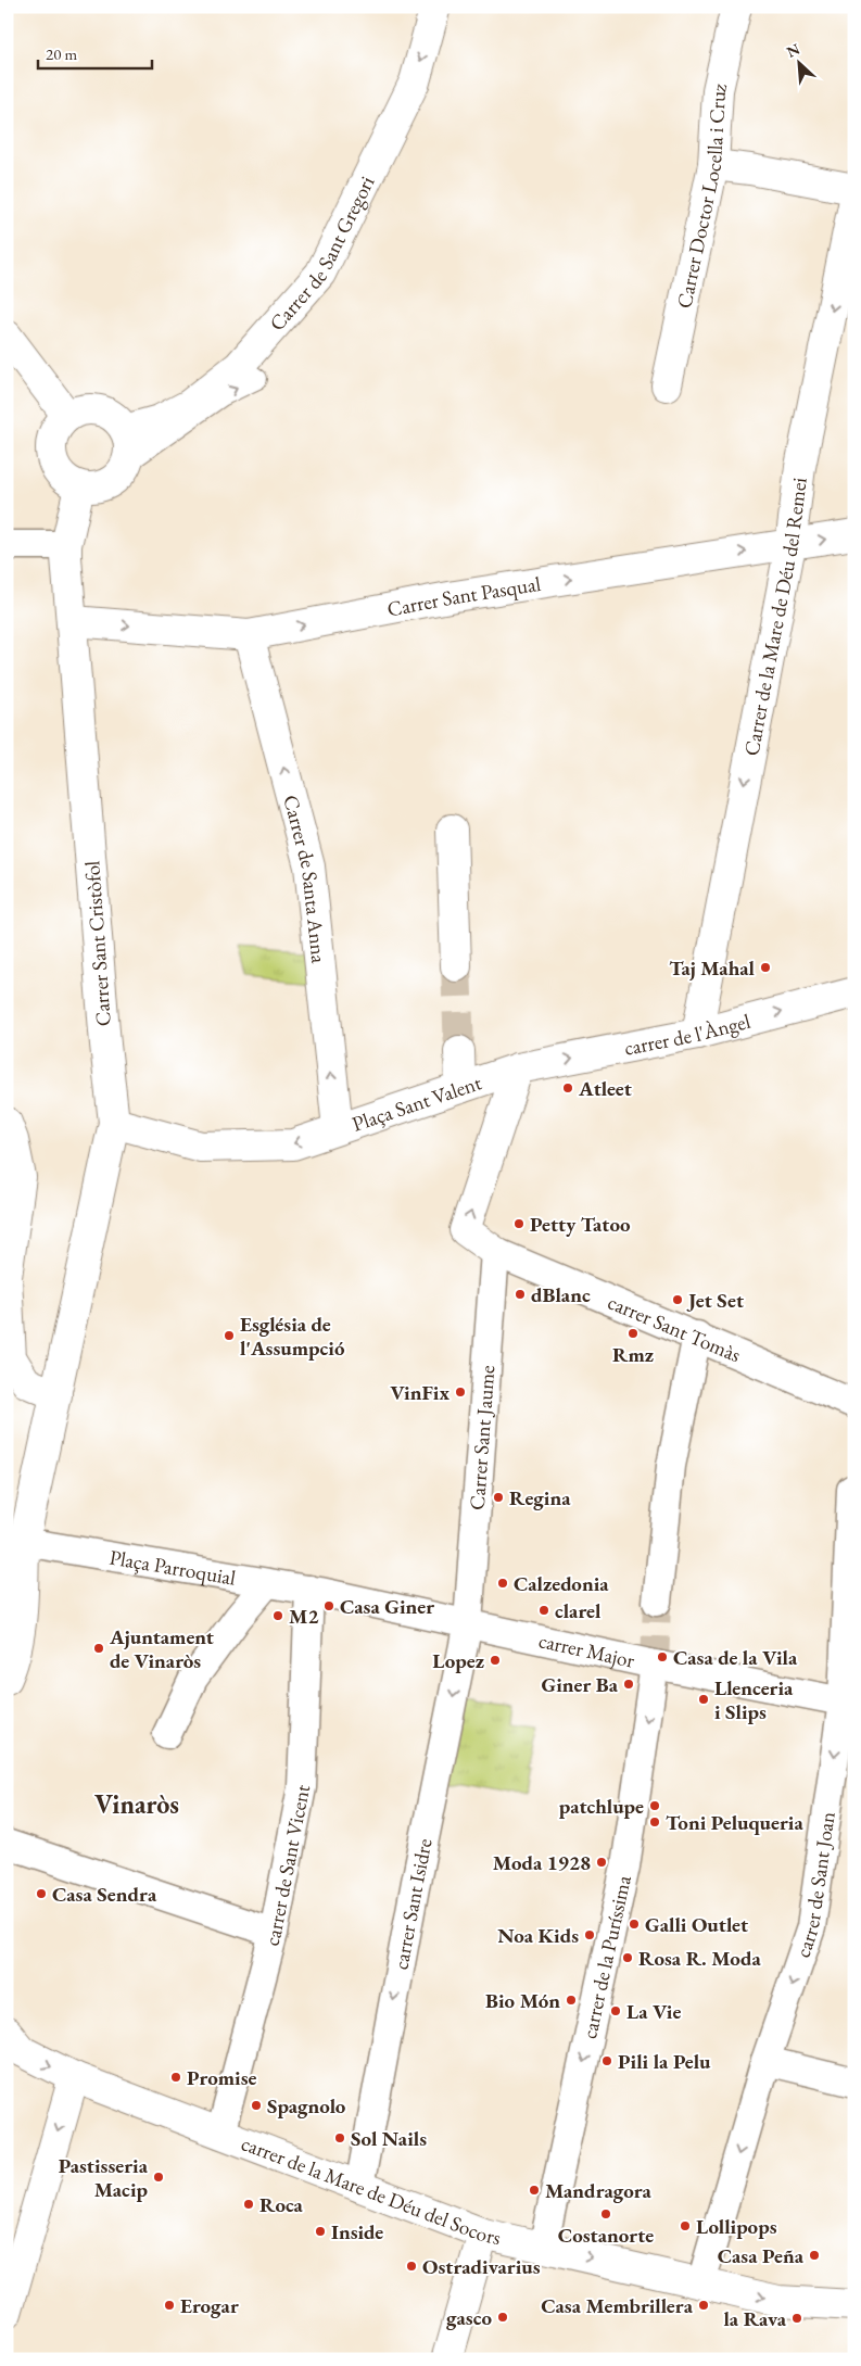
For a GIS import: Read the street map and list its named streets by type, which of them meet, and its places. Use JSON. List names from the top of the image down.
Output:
{
  "streets": {
    "street": [
      "Carrer Doctor Locella i Cruz",
      "Carrer de Sant Gregori",
      "Carrer Sant Pasqual",
      "Carrer de la Mare de Déu del Remei",
      "Carrer de Santa Anna",
      "Carrer Sant Cristòfol",
      "carrer de l'Àngel",
      "Plaça Sant Valent",
      "carrer Sant Tomàs",
      "Carrer Sant Jaume",
      "Plaça Parroquial",
      "carrer Major",
      "carrer de Sant Vicent",
      "carrer de Sant Joan",
      "carrer Sant Isidre",
      "carrer de la Puríssima",
      "carrer de la Mare de Déu del Socors"
    ]
  },
  "crossings": [
    ["Carrer de Sant Gregori", "Carrer Sant Cristòfol"],
    ["Carrer Sant Pasqual", "Carrer de la Mare de Déu del Remei"],
    ["Carrer Sant Pasqual", "Carrer de Santa Anna"],
    ["Carrer Sant Pasqual", "Carrer Sant Cristòfol"],
    ["Carrer de la Mare de Déu del Remei", "carrer de l'Àngel"],
    ["Carrer de Santa Anna", "Plaça Sant Valent"],
    ["Carrer Sant Cristòfol", "Plaça Sant Valent"],
    ["Carrer Sant Cristòfol", "Plaça Parroquial"],
    ["carrer de l'Àngel", "Plaça Sant Valent"],
    ["Plaça Sant Valent", "carrer Sant Tomàs"],
    ["Plaça Sant Valent", "Carrer Sant Jaume"],
    ["carrer Sant Tomàs", "Carrer Sant Jaume"],
    ["Carrer Sant Jaume", "carrer Major"],
    ["Carrer Sant Jaume", "carrer Sant Isidre"],
    ["Plaça Parroquial", "carrer Major"],
    ["Plaça Parroquial", "carrer de Sant Vicent"],
    ["carrer Major", "carrer de Sant Vicent"],
    ["carrer Major", "carrer de Sant Joan"],
    ["carrer Major", "carrer Sant Isidre"],
    ["carrer Major", "carrer de la Puríssima"],
    ["carrer de Sant Vicent", "carrer de la Mare de Déu del Socors"],
    ["carrer de Sant Joan", "carrer de la Mare de Déu del Socors"],
    ["carrer Sant Isidre", "carrer de la Mare de Déu del Socors"],
    ["carrer de la Puríssima", "carrer de la Mare de Déu del Socors"]
  ],
  "one_way": [
    "Carrer de Sant Gregori",
    "Carrer Sant Pasqual",
    "Carrer de la Mare de Déu del Remei",
    "carrer de l'Àngel",
    "carrer de Sant Joan",
    "carrer Sant Isidre",
    "carrer de la Puríssima",
    "carrer de la Mare de Déu del Socors"
  ],
  "districts": ["Vinaròs"],
  "places": [
    "Taj Mahal",
    "Atleet",
    "Petty Tatoo",
    "dBlanc",
    "Jet Set",
    "Rmz",
    "Església de l'Assumpció",
    "VinFix",
    "Regina",
    "Calzedonia",
    "Casa Giner",
    "clarel",
    "M2",
    "Ajuntament de Vinaròs",
    "Casa de la Vila",
    "Lopez",
    "Giner Ba",
    "Llenceria i Slips",
    "patchlupe",
    "Toni Peluqueria",
    "Moda 1928",
    "Casa Sendra",
    "Galli Outlet",
    "Noa Kids",
    "Rosa R. Moda",
    "Bio Món",
    "La Vie",
    "Pili la Pelu",
    "Promise",
    "Spagnolo",
    "Sol Nails",
    "Pastisseria Macip",
    "Mandragora",
    "Roca",
    "Costanorte",
    "Lollipops",
    "Inside",
    "Casa Peña",
    "Ostradivarius",
    "Erogar",
    "Casa Membrillera",
    "gasco",
    "la Rava"
  ],
  "scale_bar": "20 m",
  "north": "top left"
}
